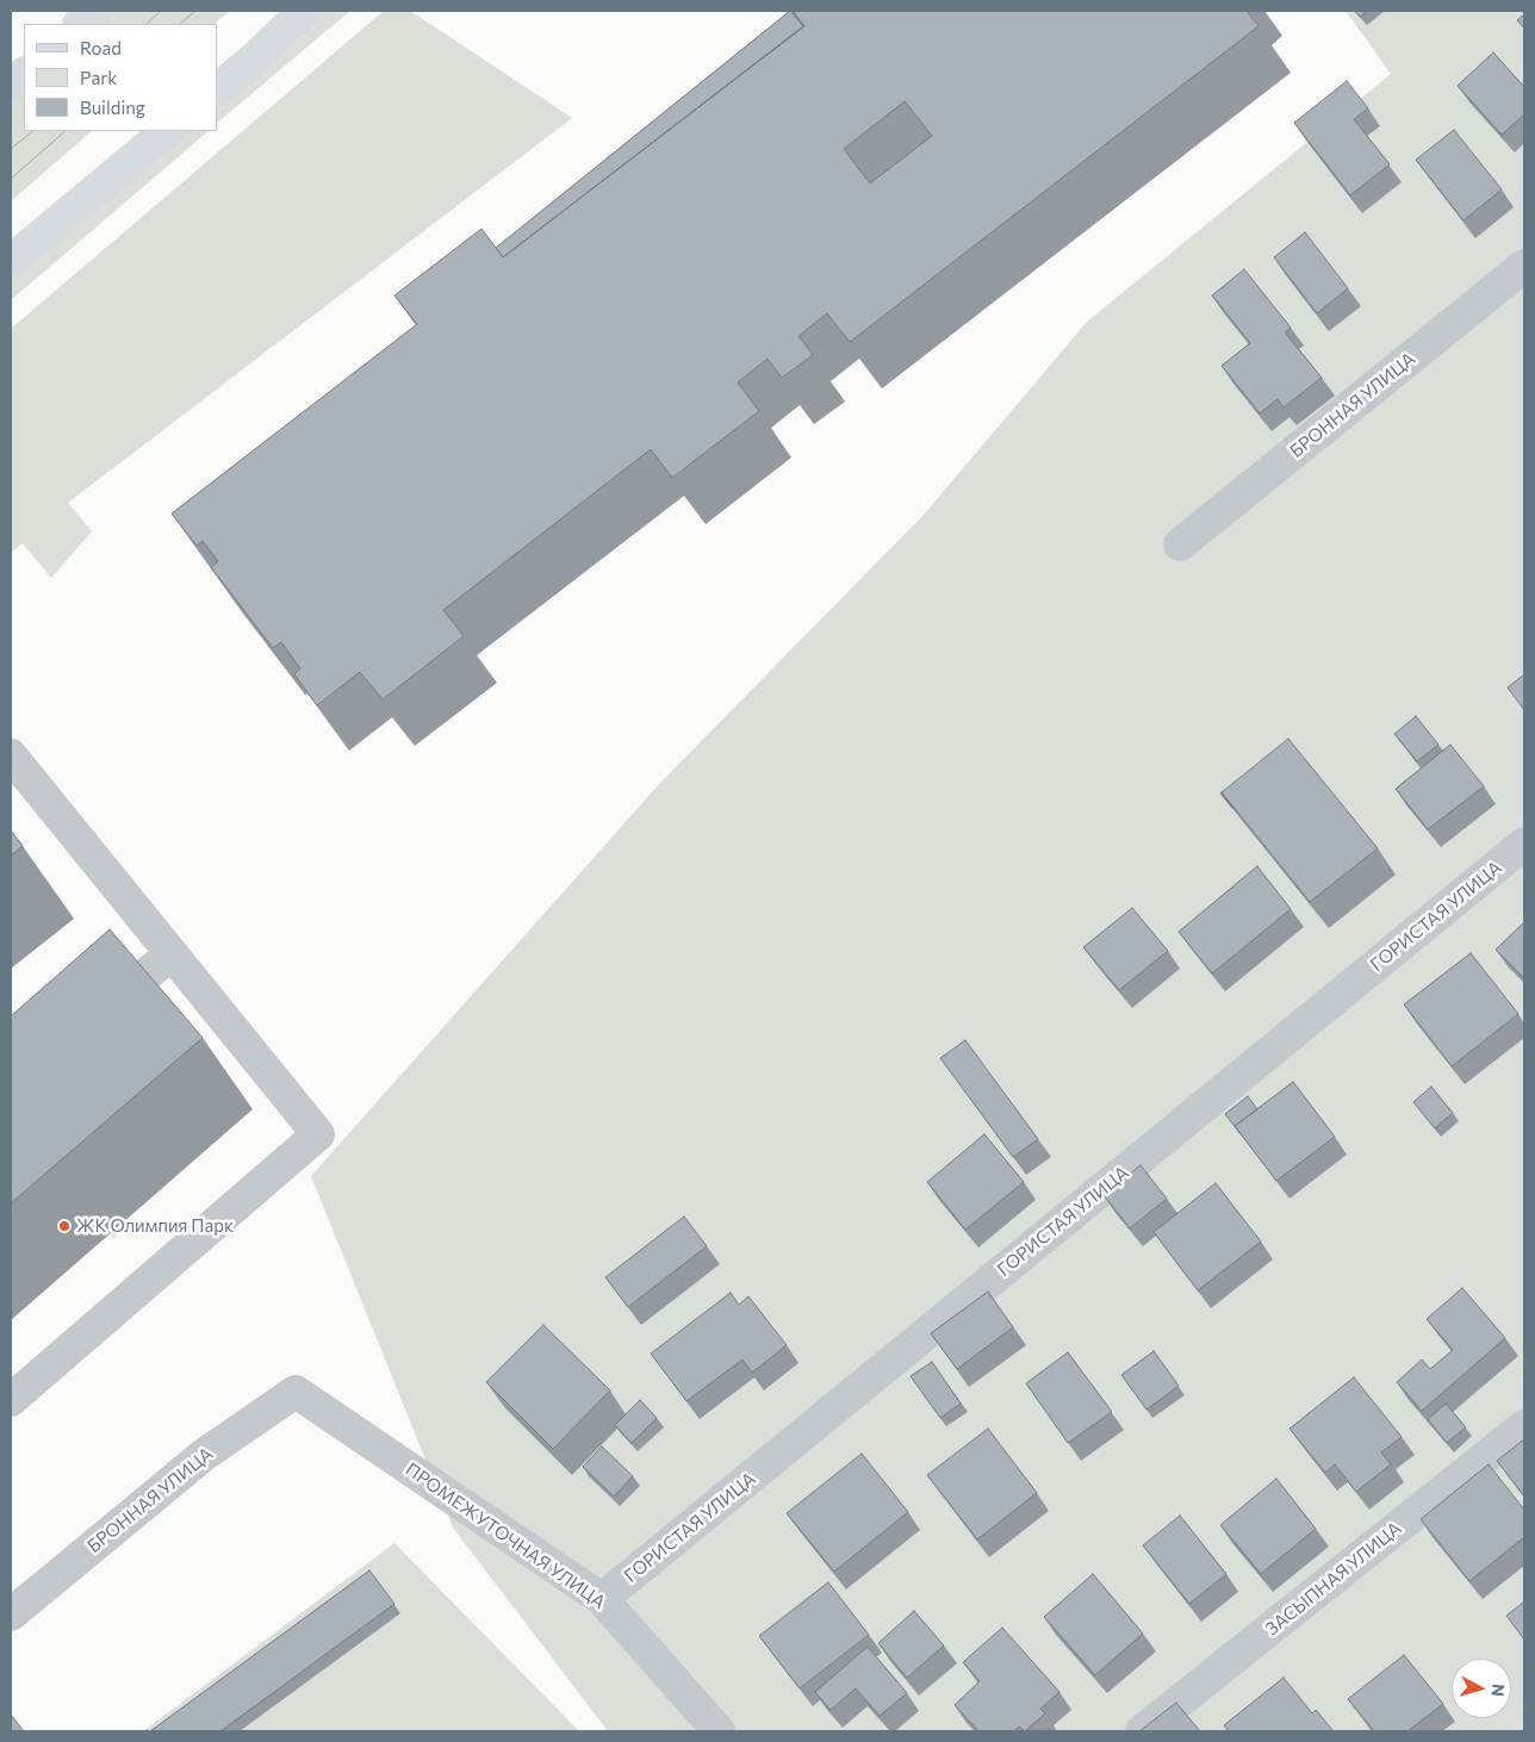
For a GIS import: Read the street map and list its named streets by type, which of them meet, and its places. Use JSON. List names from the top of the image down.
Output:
{
  "streets": {
    "street": [
      "БРОННАЯ УЛИЦА",
      "ГОРИСТАЯ УЛИЦА",
      "ПРОМЕЖУТОЧНАЯ УЛИЦА",
      "ЗАСЫПНАЯ УЛИЦА"
    ]
  },
  "crossings": [
    ["БРОННАЯ УЛИЦА", "ПРОМЕЖУТОЧНАЯ УЛИЦА"],
    ["ГОРИСТАЯ УЛИЦА", "ПРОМЕЖУТОЧНАЯ УЛИЦА"]
  ],
  "places": ["ЖК Олимпия Парк"],
  "legend": ["Road", "Park", "Building"],
  "north": "right"
}
